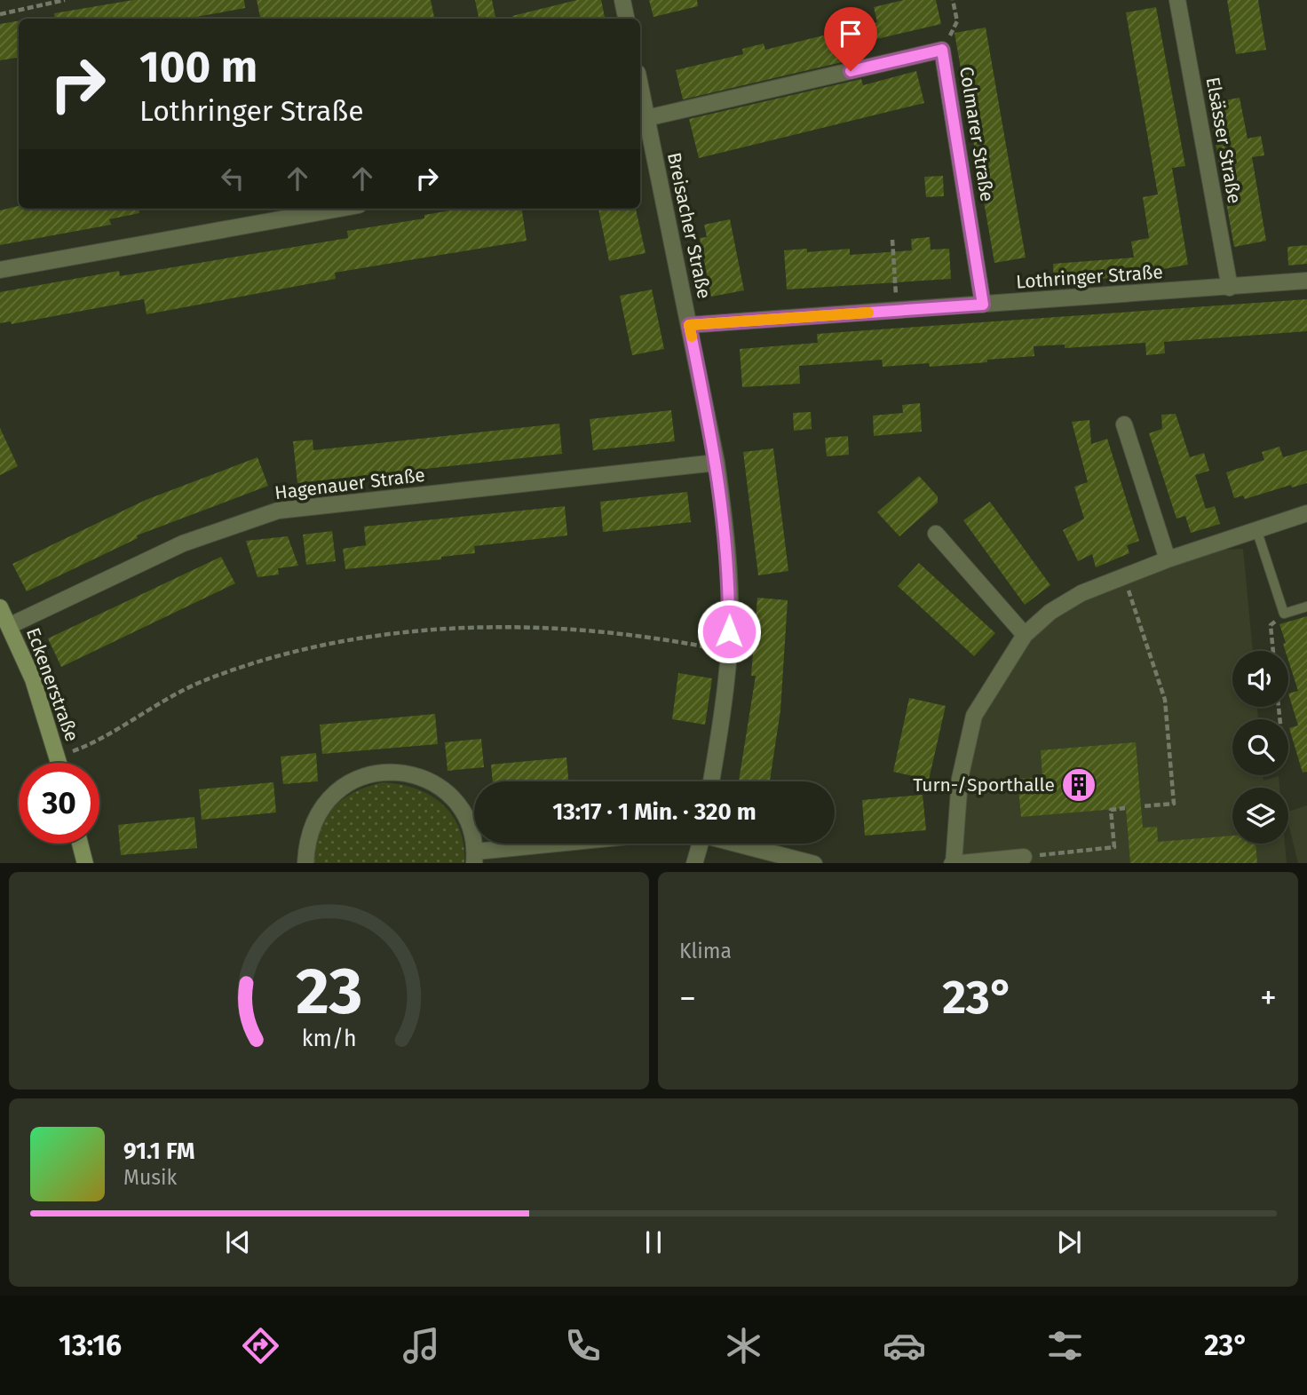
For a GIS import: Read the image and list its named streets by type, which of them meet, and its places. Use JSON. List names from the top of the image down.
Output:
{
  "streets": {
    "street": [
      "Colmarer Straße",
      "Elsässer Straße",
      "Breisacher Straße",
      "Lothringer Straße",
      "Hagenauer Straße",
      "Eckenerstraße"
    ]
  },
  "crossings": [
    ["Colmarer Straße", "Breisacher Straße"],
    ["Colmarer Straße", "Lothringer Straße"],
    ["Elsässer Straße", "Lothringer Straße"],
    ["Breisacher Straße", "Lothringer Straße"],
    ["Breisacher Straße", "Hagenauer Straße"],
    ["Hagenauer Straße", "Eckenerstraße"]
  ],
  "places": {
    "building": ["Turn-/Sporthalle"]
  },
  "page": {
    "turn": ["100 m", "Lothringer Straße"],
    "limit": "30",
    "trip": "13:17 · 1 Min. · 320 m",
    "tile": "Klima",
    "heat": ["−", "23°", "+"],
    "song": ["91.1 FM", "Musik"],
    "tabs": ["13:16", "23°"],
    "gauge": ["23", "km/h"]
  }
}
